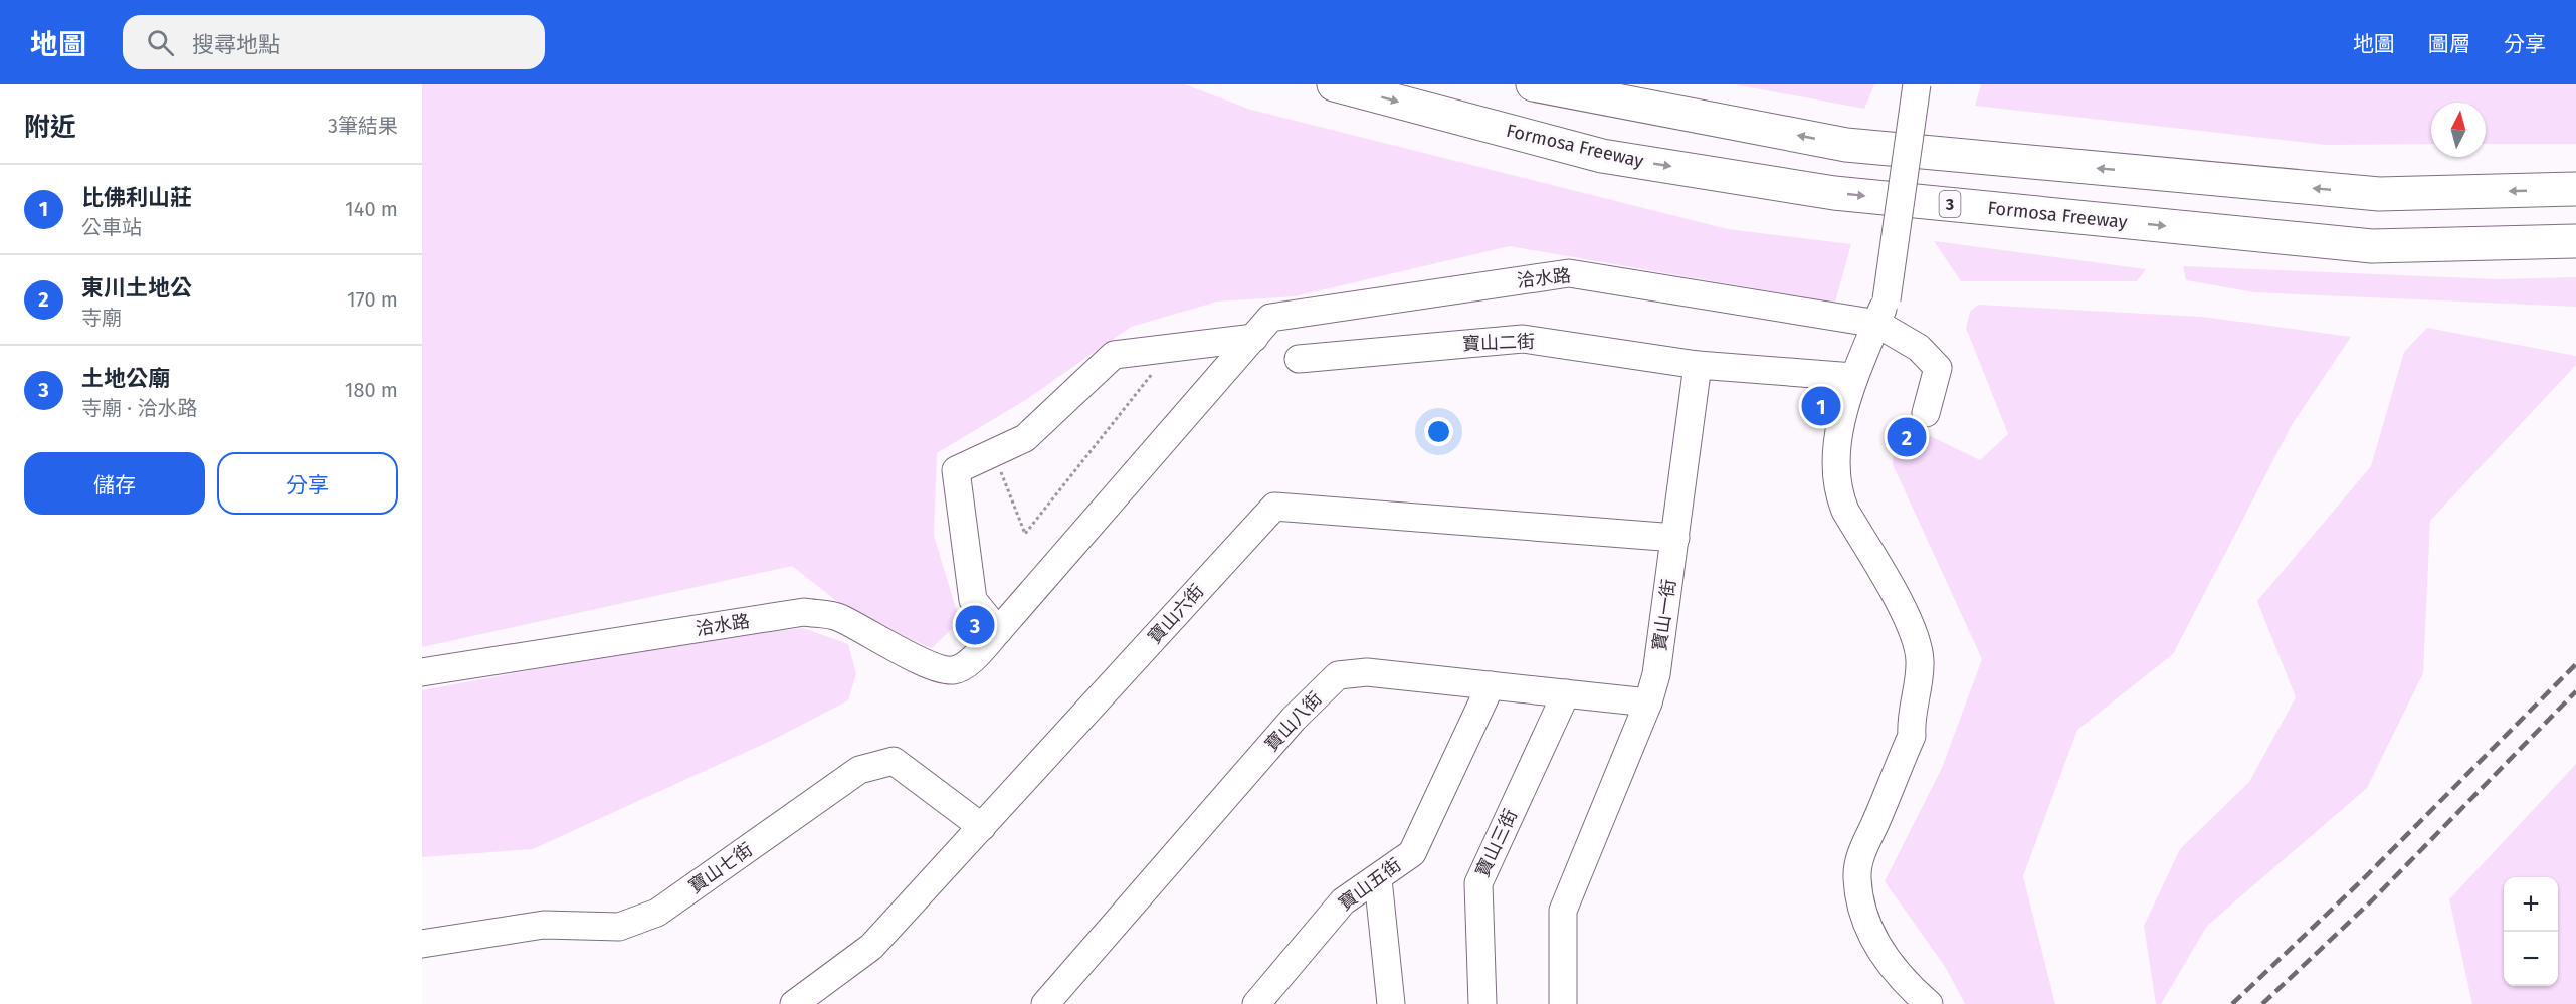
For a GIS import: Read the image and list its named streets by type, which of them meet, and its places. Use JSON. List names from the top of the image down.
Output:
{
  "streets": {
    "highway": ["Formosa Freeway", "3"],
    "street": [
      "洽水路",
      "寶山二街",
      "寶山六街",
      "寶山一街",
      "寶山八街",
      "寶山三街",
      "寶山七街",
      "寶山五街"
    ]
  },
  "crossings": [
    ["寶山二街", "寶山一街"],
    ["寶山六街", "寶山一街"],
    ["寶山六街", "寶山七街"],
    ["寶山一街", "寶山八街"],
    ["寶山八街", "寶山三街"],
    ["寶山八街", "寶山五街"]
  ],
  "north": "top",
  "page": {
    "header": "地圖",
    "search": "搜尋地點",
    "nav": ["地圖", "圖層", "分享"],
    "heading": ["附近", "3筆結果"],
    "list": [
      {
        "mark": "1",
        "name": "比佛利山莊",
        "note": "公車站",
        "value": "140 m"
      },
      {
        "mark": "2",
        "name": "東川土地公",
        "note": "寺廟",
        "value": "170 m"
      },
      {
        "mark": "3",
        "name": "土地公廟",
        "note": "寺廟 · 洽水路",
        "value": "180 m"
      }
    ],
    "pins": ["1", "2", "3"],
    "buttons": ["儲存", "分享"],
    "map_buttons": ["+", "−"]
  }
}
